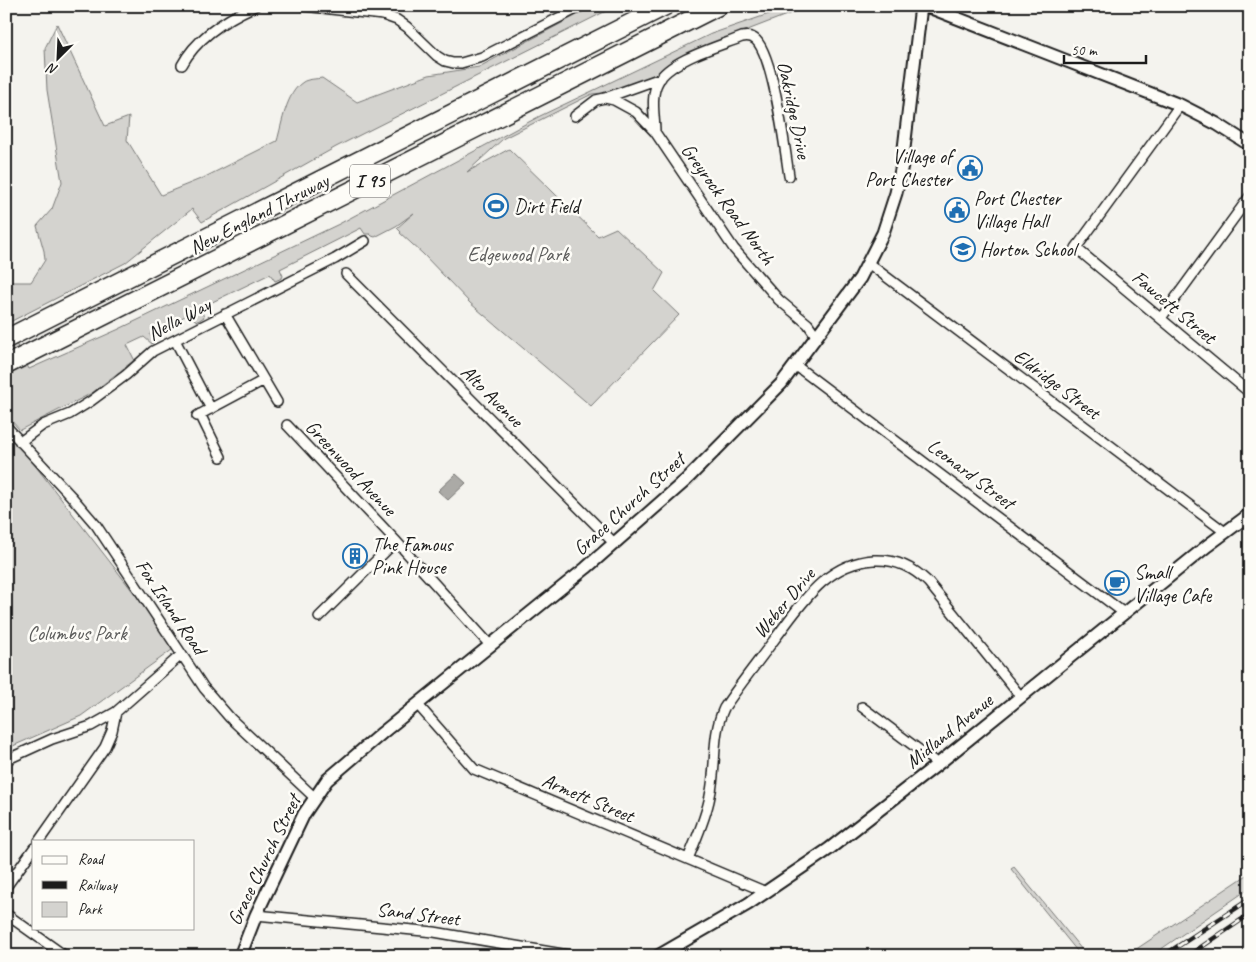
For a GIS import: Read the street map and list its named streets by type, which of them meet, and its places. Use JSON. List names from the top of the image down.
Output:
{
  "streets": {
    "highway": ["I 95", "New England Thruway"],
    "street": [
      "Oakridge Drive",
      "Greyrock Road North",
      "Fawcett Street",
      "Nella Way",
      "Eldridge Street",
      "Alto Avenue",
      "Greenwood Avenue",
      "Leonard Street",
      "Grace Church Street",
      "Weber Drive",
      "Fox Island Road",
      "Midland Avenue",
      "Armett Street",
      "Sand Street"
    ]
  },
  "crossings": [
    ["Oakridge Drive", "Greyrock Road North"],
    ["Greyrock Road North", "Grace Church Street"],
    ["Nella Way", "Fox Island Road"],
    ["Eldridge Street", "Grace Church Street"],
    ["Eldridge Street", "Midland Avenue"],
    ["Alto Avenue", "Grace Church Street"],
    ["Greenwood Avenue", "Grace Church Street"],
    ["Leonard Street", "Grace Church Street"],
    ["Leonard Street", "Midland Avenue"],
    ["Grace Church Street", "Fox Island Road"],
    ["Grace Church Street", "Armett Street"],
    ["Grace Church Street", "Sand Street"],
    ["Weber Drive", "Midland Avenue"],
    ["Weber Drive", "Armett Street"],
    ["Midland Avenue", "Armett Street"]
  ],
  "parks": ["Edgewood Park", "Columbus Park"],
  "places": {
    "public building": ["Village of Port Chester", "Port Chester Village Hall"],
    "sports": ["Dirt Field"],
    "school or university": ["Horton School"],
    "building": ["The Famous Pink House"],
    "cafe": ["Small Village Cafe"]
  },
  "legend": ["Road", "Railway", "Park"],
  "scale_bar": "50 m",
  "north": "bottom left"
}
